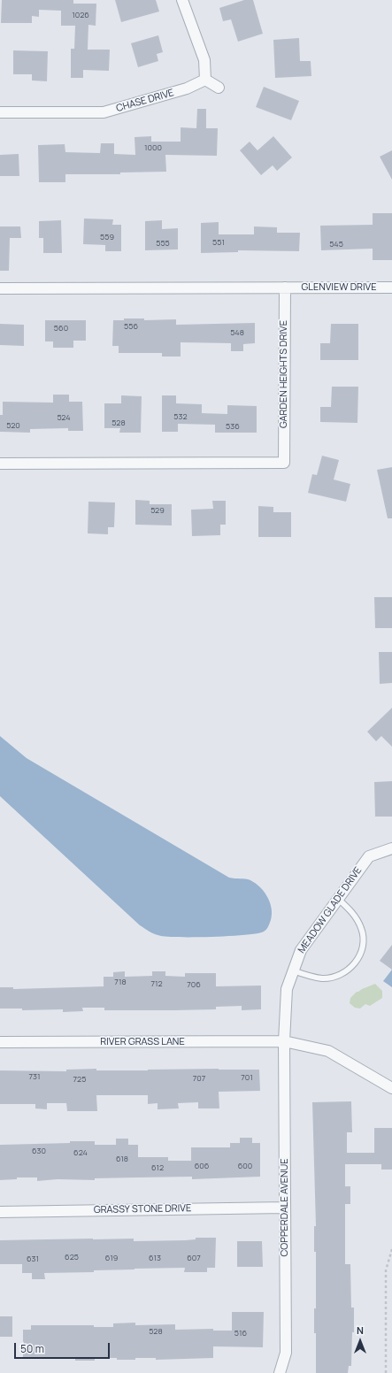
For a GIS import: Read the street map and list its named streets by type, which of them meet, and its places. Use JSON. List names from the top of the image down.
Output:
{
  "streets": {
    "street": [
      "CHASE DRIVE",
      "GLENVIEW DRIVE",
      "GARDEN HEIGHTS DRIVE",
      "MEADOW GLADE DRIVE",
      "RIVER GRASS LANE",
      "COPPERDALE AVENUE",
      "GRASSY STONE DRIVE"
    ]
  },
  "crossings": [
    ["GLENVIEW DRIVE", "GARDEN HEIGHTS DRIVE"],
    ["MEADOW GLADE DRIVE", "RIVER GRASS LANE"],
    ["MEADOW GLADE DRIVE", "COPPERDALE AVENUE"],
    ["RIVER GRASS LANE", "COPPERDALE AVENUE"],
    ["COPPERDALE AVENUE", "GRASSY STONE DRIVE"]
  ],
  "house_numbers": [
    "1026",
    "1000",
    "559",
    "551",
    "555",
    "545",
    "556",
    "560",
    "548",
    "532",
    "524",
    "528",
    "520",
    "536",
    "529",
    "718",
    "712",
    "706",
    "731",
    "701",
    "707",
    "725",
    "630",
    "624",
    "618",
    "606",
    "600",
    "612",
    "625",
    "619",
    "613",
    "607",
    "631",
    "528",
    "516"
  ],
  "scale_bar": "50 m",
  "north": "top"
}
